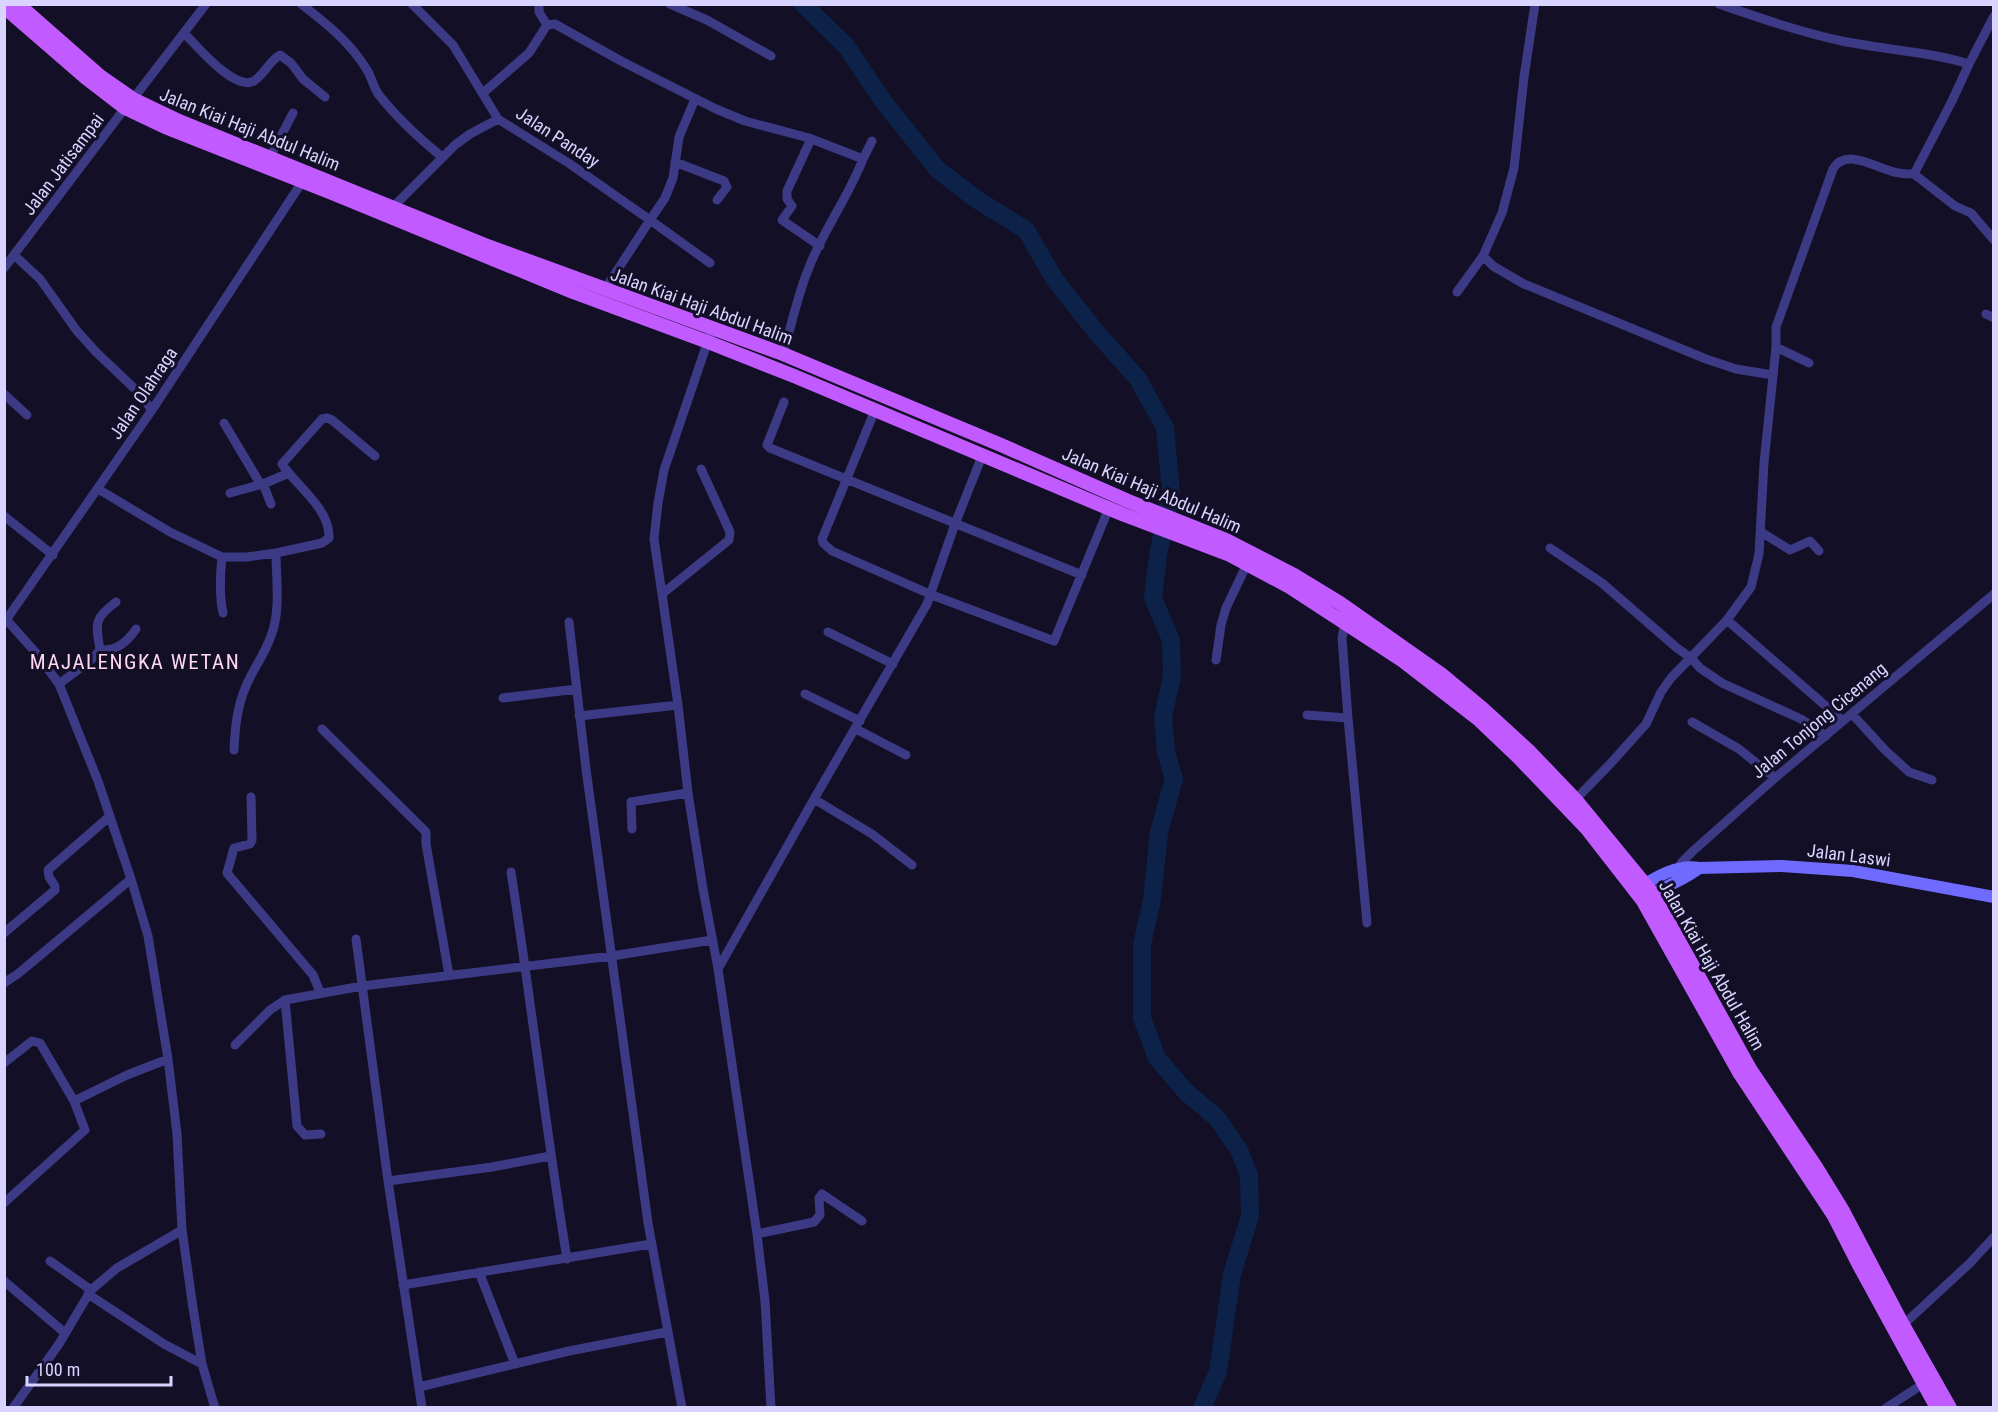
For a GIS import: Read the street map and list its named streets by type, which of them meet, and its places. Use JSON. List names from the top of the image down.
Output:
{
  "streets": {
    "main road": ["Jalan Kiai Haji Abdul Halim", "Jalan Laswi"],
    "street": [
      "Jalan Panday",
      "Jalan Jatisampai",
      "Jalan Olahraga",
      "Jalan Tonjong Cicenang"
    ]
  },
  "crossings": [
    ["Jalan Kiai Haji Abdul Halim", "Jalan Jatisampai"],
    ["Jalan Kiai Haji Abdul Halim", "Jalan Olahraga"],
    ["Jalan Kiai Haji Abdul Halim", "Jalan Laswi"],
    ["Jalan Tonjong Cicenang", "Jalan Laswi"]
  ],
  "districts": ["MAJALENGKA WETAN"],
  "scale_bar": "100 m"
}
